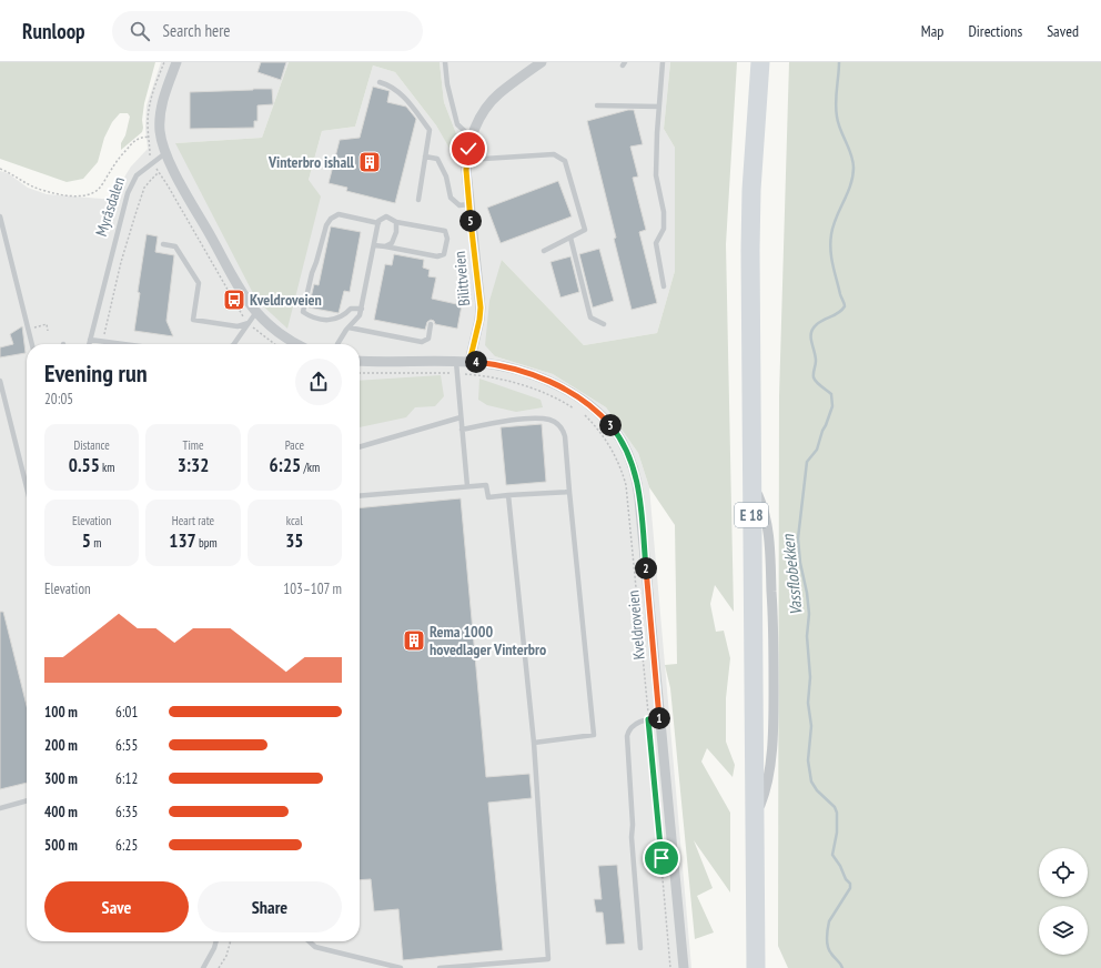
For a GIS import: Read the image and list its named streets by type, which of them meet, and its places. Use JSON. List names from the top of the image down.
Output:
{
  "streets": {
    "highway": ["E 18"],
    "street": ["Bilittveien", "Kveldroveien"],
    "lane": ["Myråsdalen"]
  },
  "crossings": [
    ["Bilittveien", "Kveldroveien"]
  ],
  "water": ["Vassflobekken"],
  "places": {
    "building": ["Vinterbro ishall", "Rema 1000 hovedlager Vinterbro"],
    "bus stop": ["Kveldroveien"]
  },
  "page": {
    "header": "Runloop",
    "search": "Search here",
    "nav": ["Map", "Directions", "Saved"],
    "pins": [
      "5",
      "4",
      "3",
      "2",
      "1"
    ],
    "heading": ["Evening run", "20:05"],
    "stats": [
      ["Distance", "0.55 km"],
      ["Time", "3:32"],
      ["Pace", "6:25 /km"],
      ["Elevation", "5 m"],
      ["Heart rate", "137 bpm"],
      ["kcal", "35"]
    ],
    "chart": ["Elevation", "103–107 m"],
    "list": [
      {
        "name": "100 m",
        "note": "6:01"
      },
      {
        "name": "200 m",
        "note": "6:55"
      },
      {
        "name": "300 m",
        "note": "6:12"
      },
      {
        "name": "400 m",
        "note": "6:35"
      },
      {
        "name": "500 m",
        "note": "6:25"
      }
    ],
    "buttons": ["Save", "Share"]
  }
}
